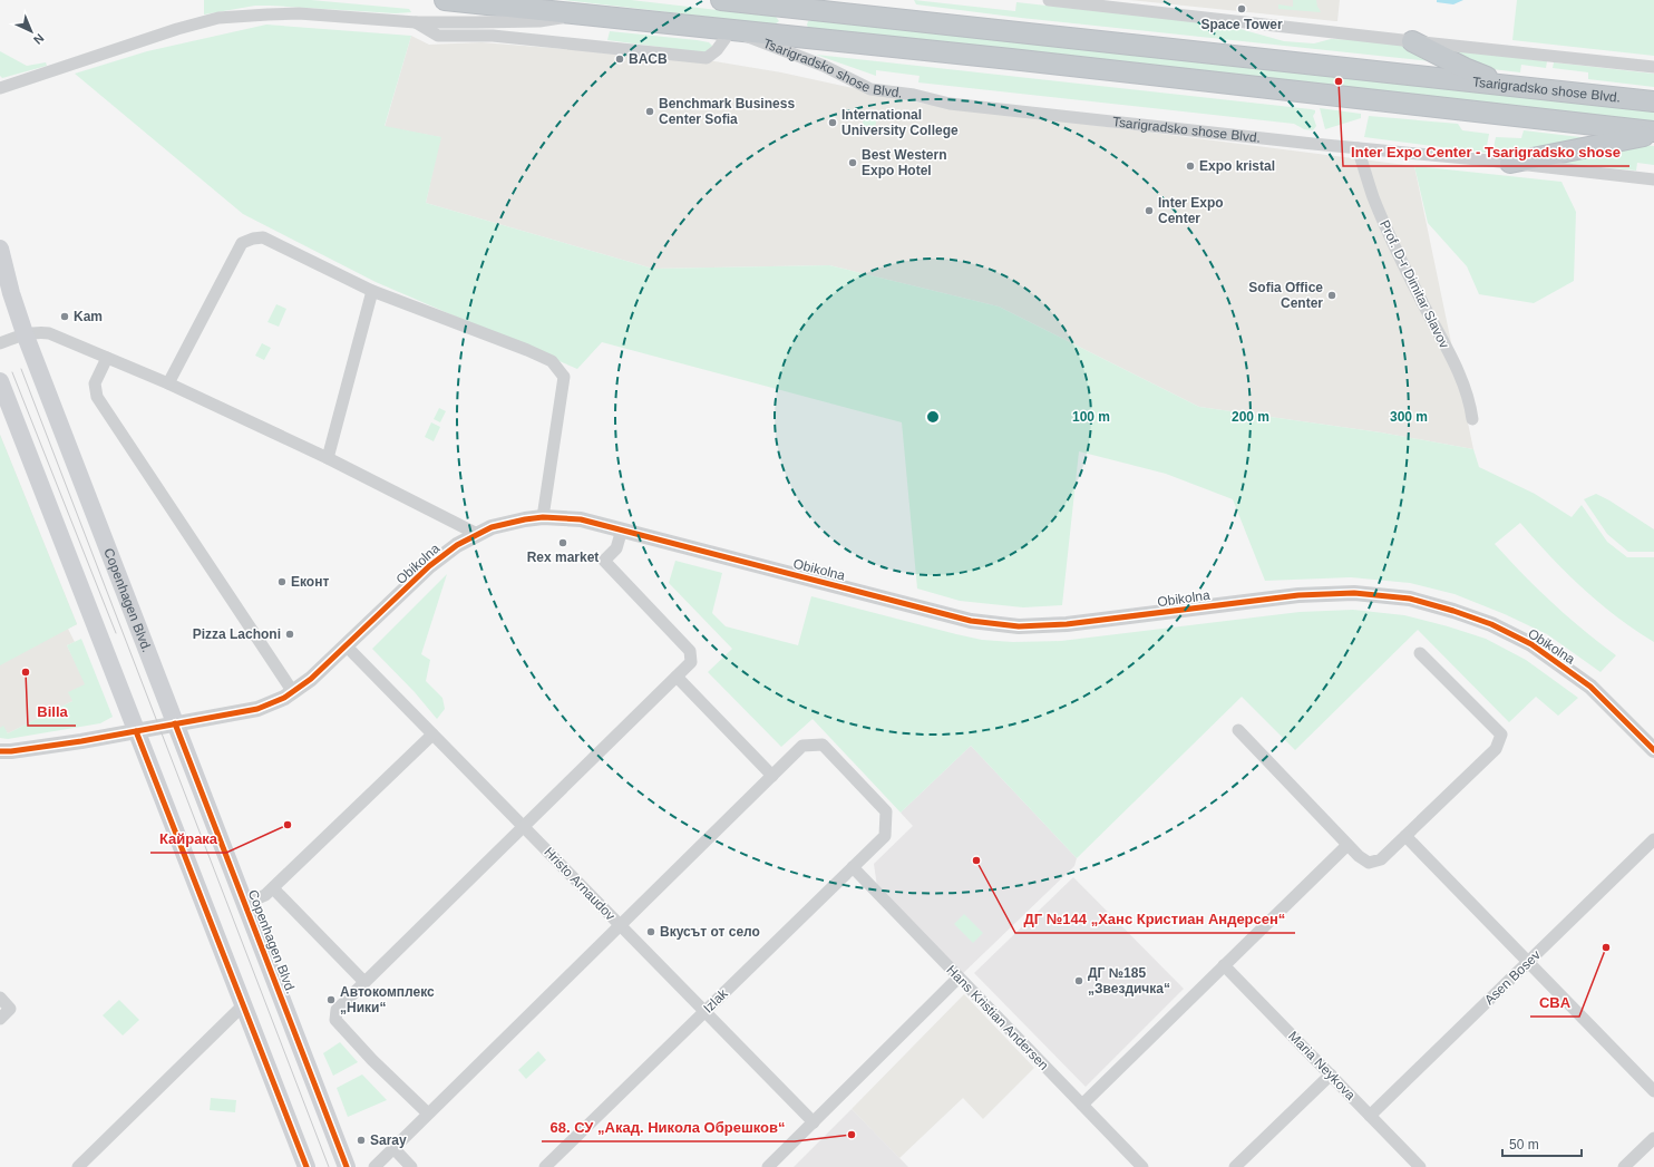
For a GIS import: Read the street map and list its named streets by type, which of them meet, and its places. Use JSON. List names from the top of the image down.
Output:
{
  "streets": {
    "highway": ["Tsarigradsko shose Blvd."],
    "main road": ["Copenhagen Blvd."],
    "street": [
      "Prof. D-r Dimitar Slavov",
      "Obikolna",
      "Hristo Arnaudov",
      "Asen Bosev",
      "Izlak",
      "Hans Kristian Andersen",
      "Maria Neykova"
    ]
  },
  "crossings": [
    ["Tsarigradsko shose Blvd.", "Prof. D-r Dimitar Slavov"],
    ["Obikolna", "Copenhagen Blvd."],
    ["Obikolna", "Hristo Arnaudov"],
    ["Hristo Arnaudov", "Izlak"],
    ["Asen Bosev", "Maria Neykova"],
    ["Izlak", "Hans Kristian Andersen"]
  ],
  "places": [
    "Space Tower",
    "BACB",
    "Inter Expo Center - Tsarigradsko shose",
    "Benchmark Business Center Sofia",
    "International University College",
    "Best Western Expo Hotel",
    "Expo kristal",
    "Inter Expo Center",
    "Sofia Office Center",
    "Kam",
    "Rex market",
    "Еконт",
    "Pizza Lachoni",
    "Billa",
    "Кайрака",
    "ДГ №144 „Ханс Кристиан Андерсен“",
    "Вкусът от село",
    "CBA",
    "ДГ №185 „Звездичка“",
    "Автокомплекс „Ники“",
    "68. СУ „Акад. Никола Обрешков“",
    "Saray"
  ],
  "scale_bar": "50 m",
  "north": "bottom right",
  "rings": ["100 m", "200 m", "300 m"]
}
